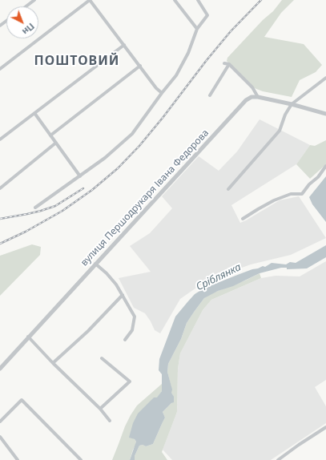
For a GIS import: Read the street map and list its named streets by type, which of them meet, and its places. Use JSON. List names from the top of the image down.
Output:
{
  "streets": {
    "street": ["вулиця Першодрукаря Івана Федорова"]
  },
  "districts": ["ПОШТОВИЙ"],
  "water": ["Сріблянка"],
  "north": "bottom right"
}
